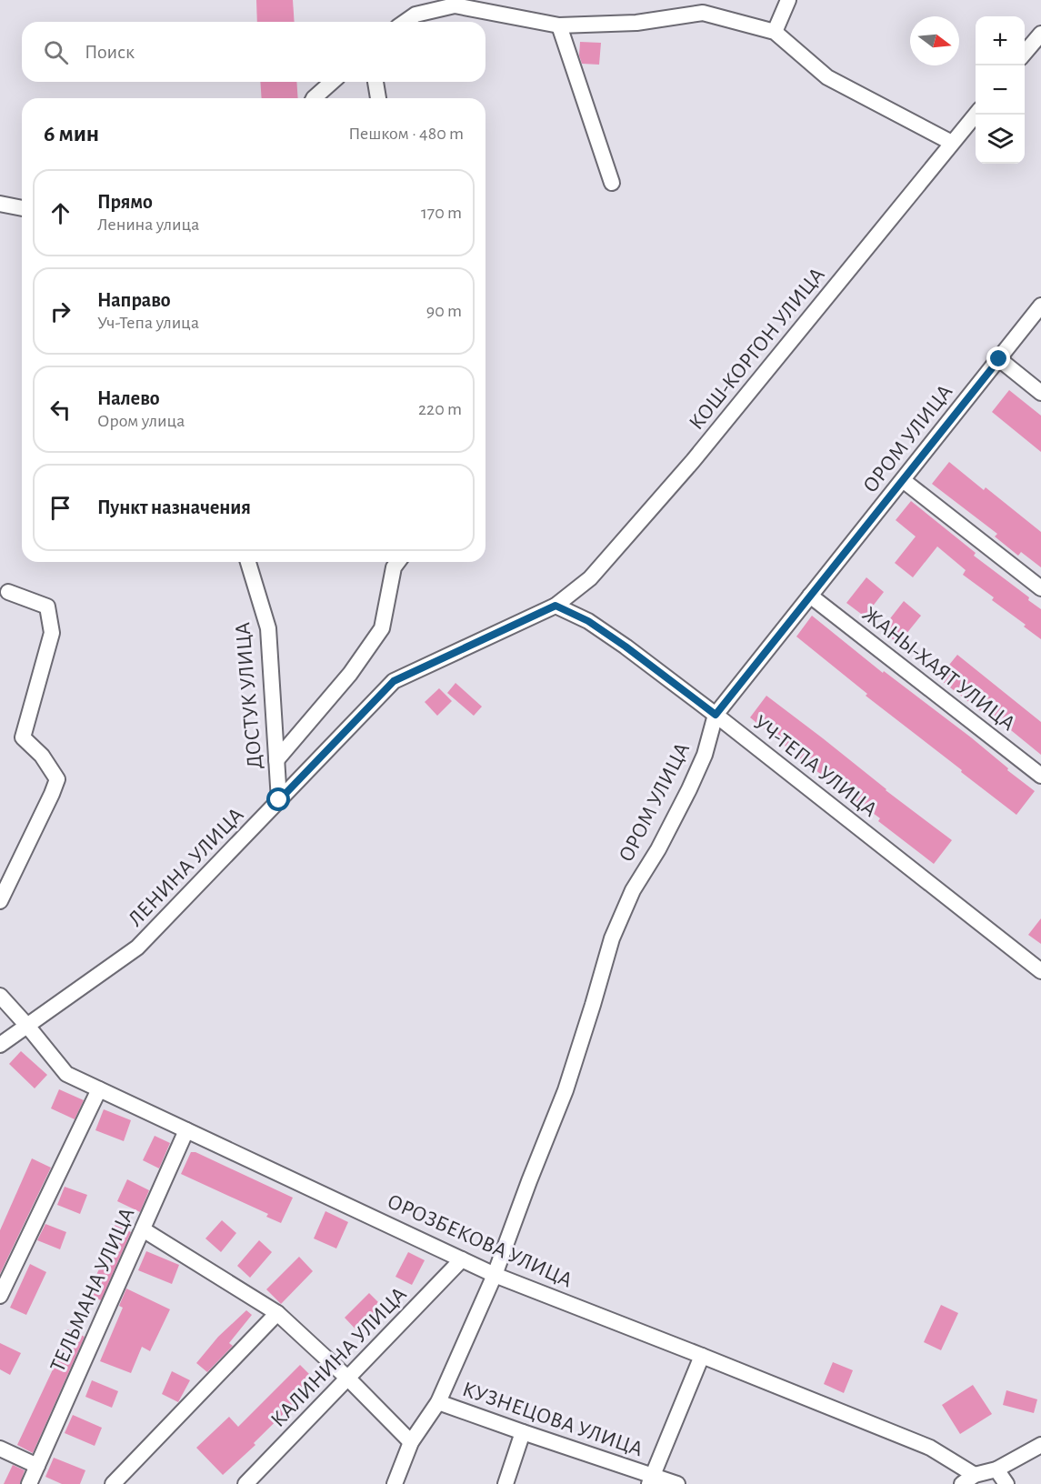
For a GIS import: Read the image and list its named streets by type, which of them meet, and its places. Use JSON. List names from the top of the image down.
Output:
{
  "streets": {
    "street": [
      "КОШ-КОРГОН УЛИЦА",
      "ОРОМ УЛИЦА",
      "ЖАНЫ-ХАЯТ УЛИЦА",
      "ДОСТУК УЛИЦА",
      "УЧ-ТЕПА УЛИЦА",
      "ЛЕНИНА УЛИЦА",
      "ОРОЗБЕКОВА УЛИЦА",
      "ТЕЛЬМАНА УЛИЦА",
      "КАЛИНИНА УЛИЦА",
      "КУЗНЕЦОВА УЛИЦА"
    ]
  },
  "crossings": [
    ["КОШ-КОРГОН УЛИЦА", "УЧ-ТЕПА УЛИЦА"],
    ["КОШ-КОРГОН УЛИЦА", "ЛЕНИНА УЛИЦА"],
    ["ОРОМ УЛИЦА", "ЖАНЫ-ХАЯТ УЛИЦА"],
    ["ОРОМ УЛИЦА", "УЧ-ТЕПА УЛИЦА"],
    ["ОРОМ УЛИЦА", "ОРОЗБЕКОВА УЛИЦА"],
    ["ОРОМ УЛИЦА", "КУЗНЕЦОВА УЛИЦА"],
    ["ДОСТУК УЛИЦА", "ЛЕНИНА УЛИЦА"],
    ["УЧ-ТЕПА УЛИЦА", "ЛЕНИНА УЛИЦА"],
    ["ЛЕНИНА УЛИЦА", "ОРОЗБЕКОВА УЛИЦА"],
    ["ОРОЗБЕКОВА УЛИЦА", "ТЕЛЬМАНА УЛИЦА"],
    ["ОРОЗБЕКОВА УЛИЦА", "КАЛИНИНА УЛИЦА"],
    ["ОРОЗБЕКОВА УЛИЦА", "КУЗНЕЦОВА УЛИЦА"]
  ],
  "north": "right",
  "page": {
    "map_buttons": ["+", "−"],
    "search": "Поиск",
    "heading": ["6 мин", "Пешком · 480 m"],
    "list": [
      ["Прямо", "Ленина улица", "170 m"],
      ["Направо", "Уч-Тепа улица", "90 m"],
      ["Налево", "Ором улица", "220 m"],
      "Пункт назначения"
    ]
  }
}
